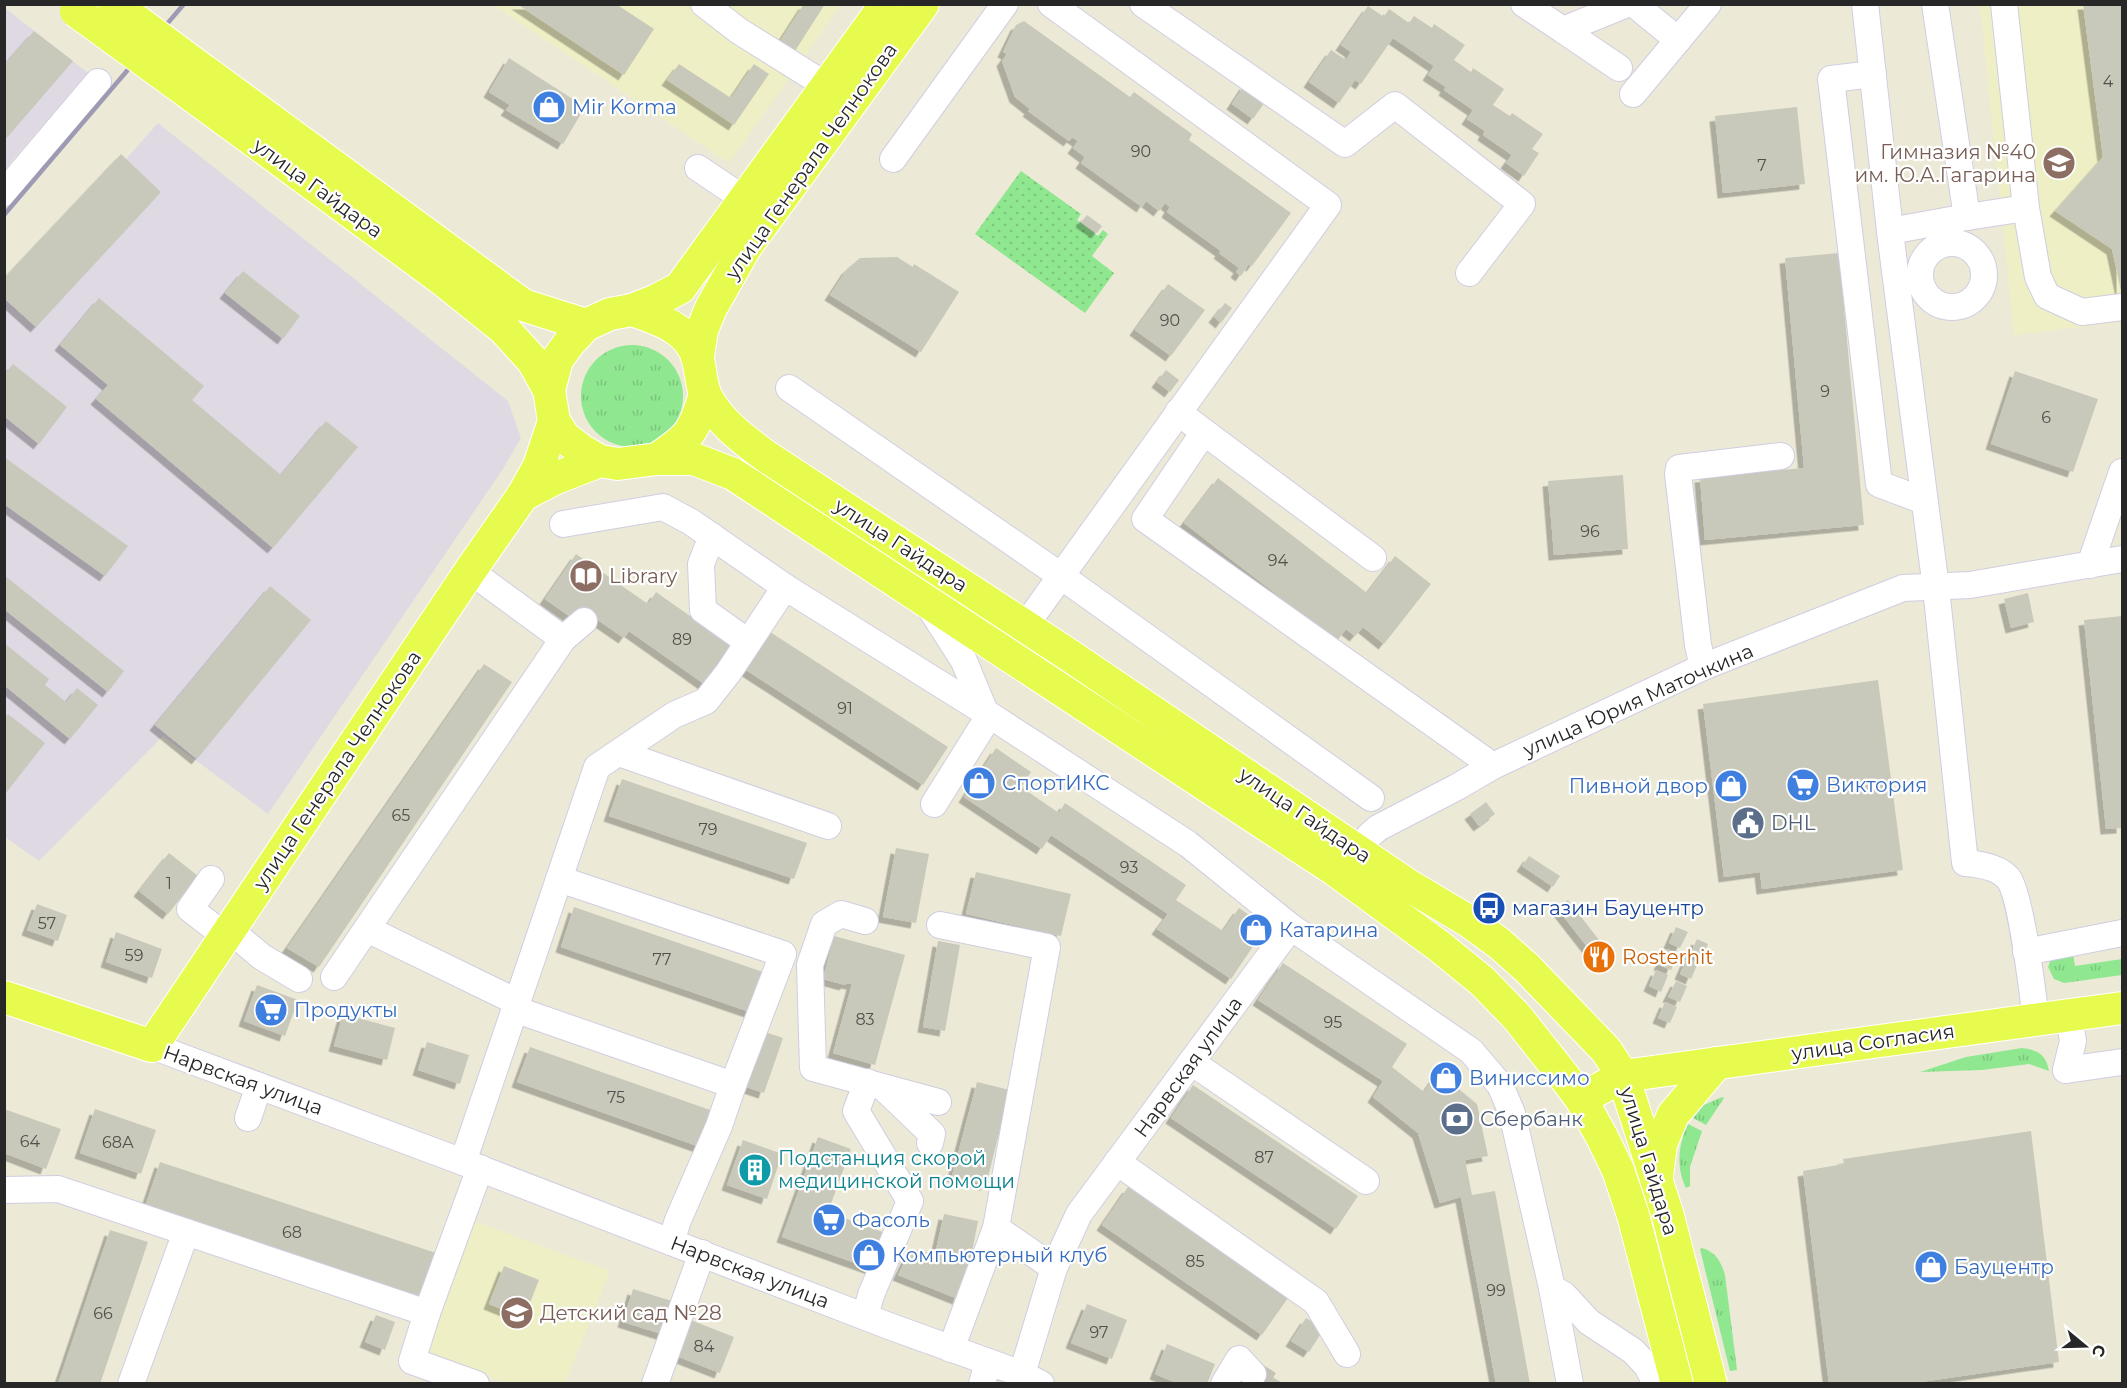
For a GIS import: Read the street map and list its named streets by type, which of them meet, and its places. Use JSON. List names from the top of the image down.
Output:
{
  "streets": {
    "main road": [
      "улица Генерала Челнокова",
      "улица Гайдара",
      "улица Согласия",
      "Нарвская улица"
    ],
    "street": ["улица Юрия Маточкина"]
  },
  "crossings": [
    ["улица Генерала Челнокова", "улица Гайдара"],
    ["улица Генерала Челнокова", "Нарвская улица"],
    ["улица Гайдара", "улица Юрия Маточкина"],
    ["улица Гайдара", "улица Согласия"]
  ],
  "places": {
    "shop": [
      "Mir Korma",
      "СпортИКС",
      "Пивной двор",
      "Катарина",
      "Виниссимо",
      "Компьютерный клуб",
      "Бауцентр"
    ],
    "school or university": ["Гимназия №40 им. Ю.А.Гагарина", "Детский сад №28"],
    "library": ["Library"],
    "supermarket": ["Виктория", "Продукты", "Фасоль"],
    "public building": ["DHL"],
    "bus stop": ["магазин Бауцентр"],
    "restaurant": ["Rosterhit"],
    "bank": ["Сбербанк"],
    "building": ["Подстанция скорой медицинской помощи"]
  },
  "house_numbers": [
    "4",
    "90",
    "7",
    "90",
    "9",
    "6",
    "96",
    "94",
    "89",
    "91",
    "65",
    "79",
    "93",
    "1",
    "57",
    "59",
    "77",
    "83",
    "95",
    "75",
    "64",
    "68А",
    "87",
    "68",
    "85",
    "99",
    "66",
    "97",
    "84"
  ],
  "north": "right"
}
